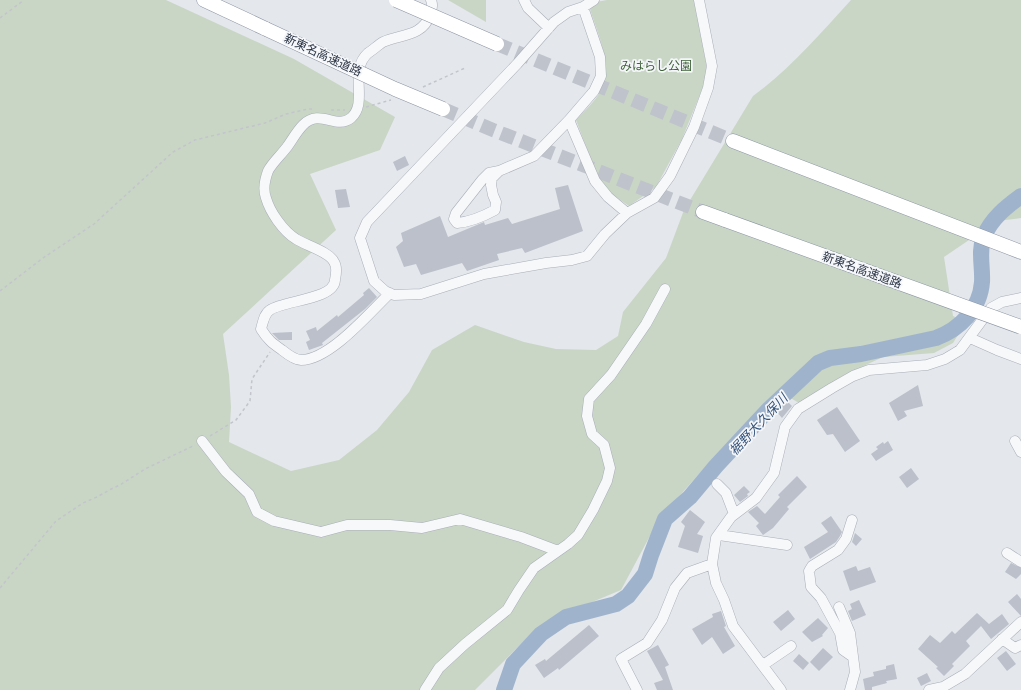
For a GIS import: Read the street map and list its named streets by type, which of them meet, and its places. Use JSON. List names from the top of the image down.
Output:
{
  "streets": {
    "highway": ["新東名高速道路"]
  },
  "water": ["裾野大久保川"],
  "parks": ["みはらし公園"]
}
